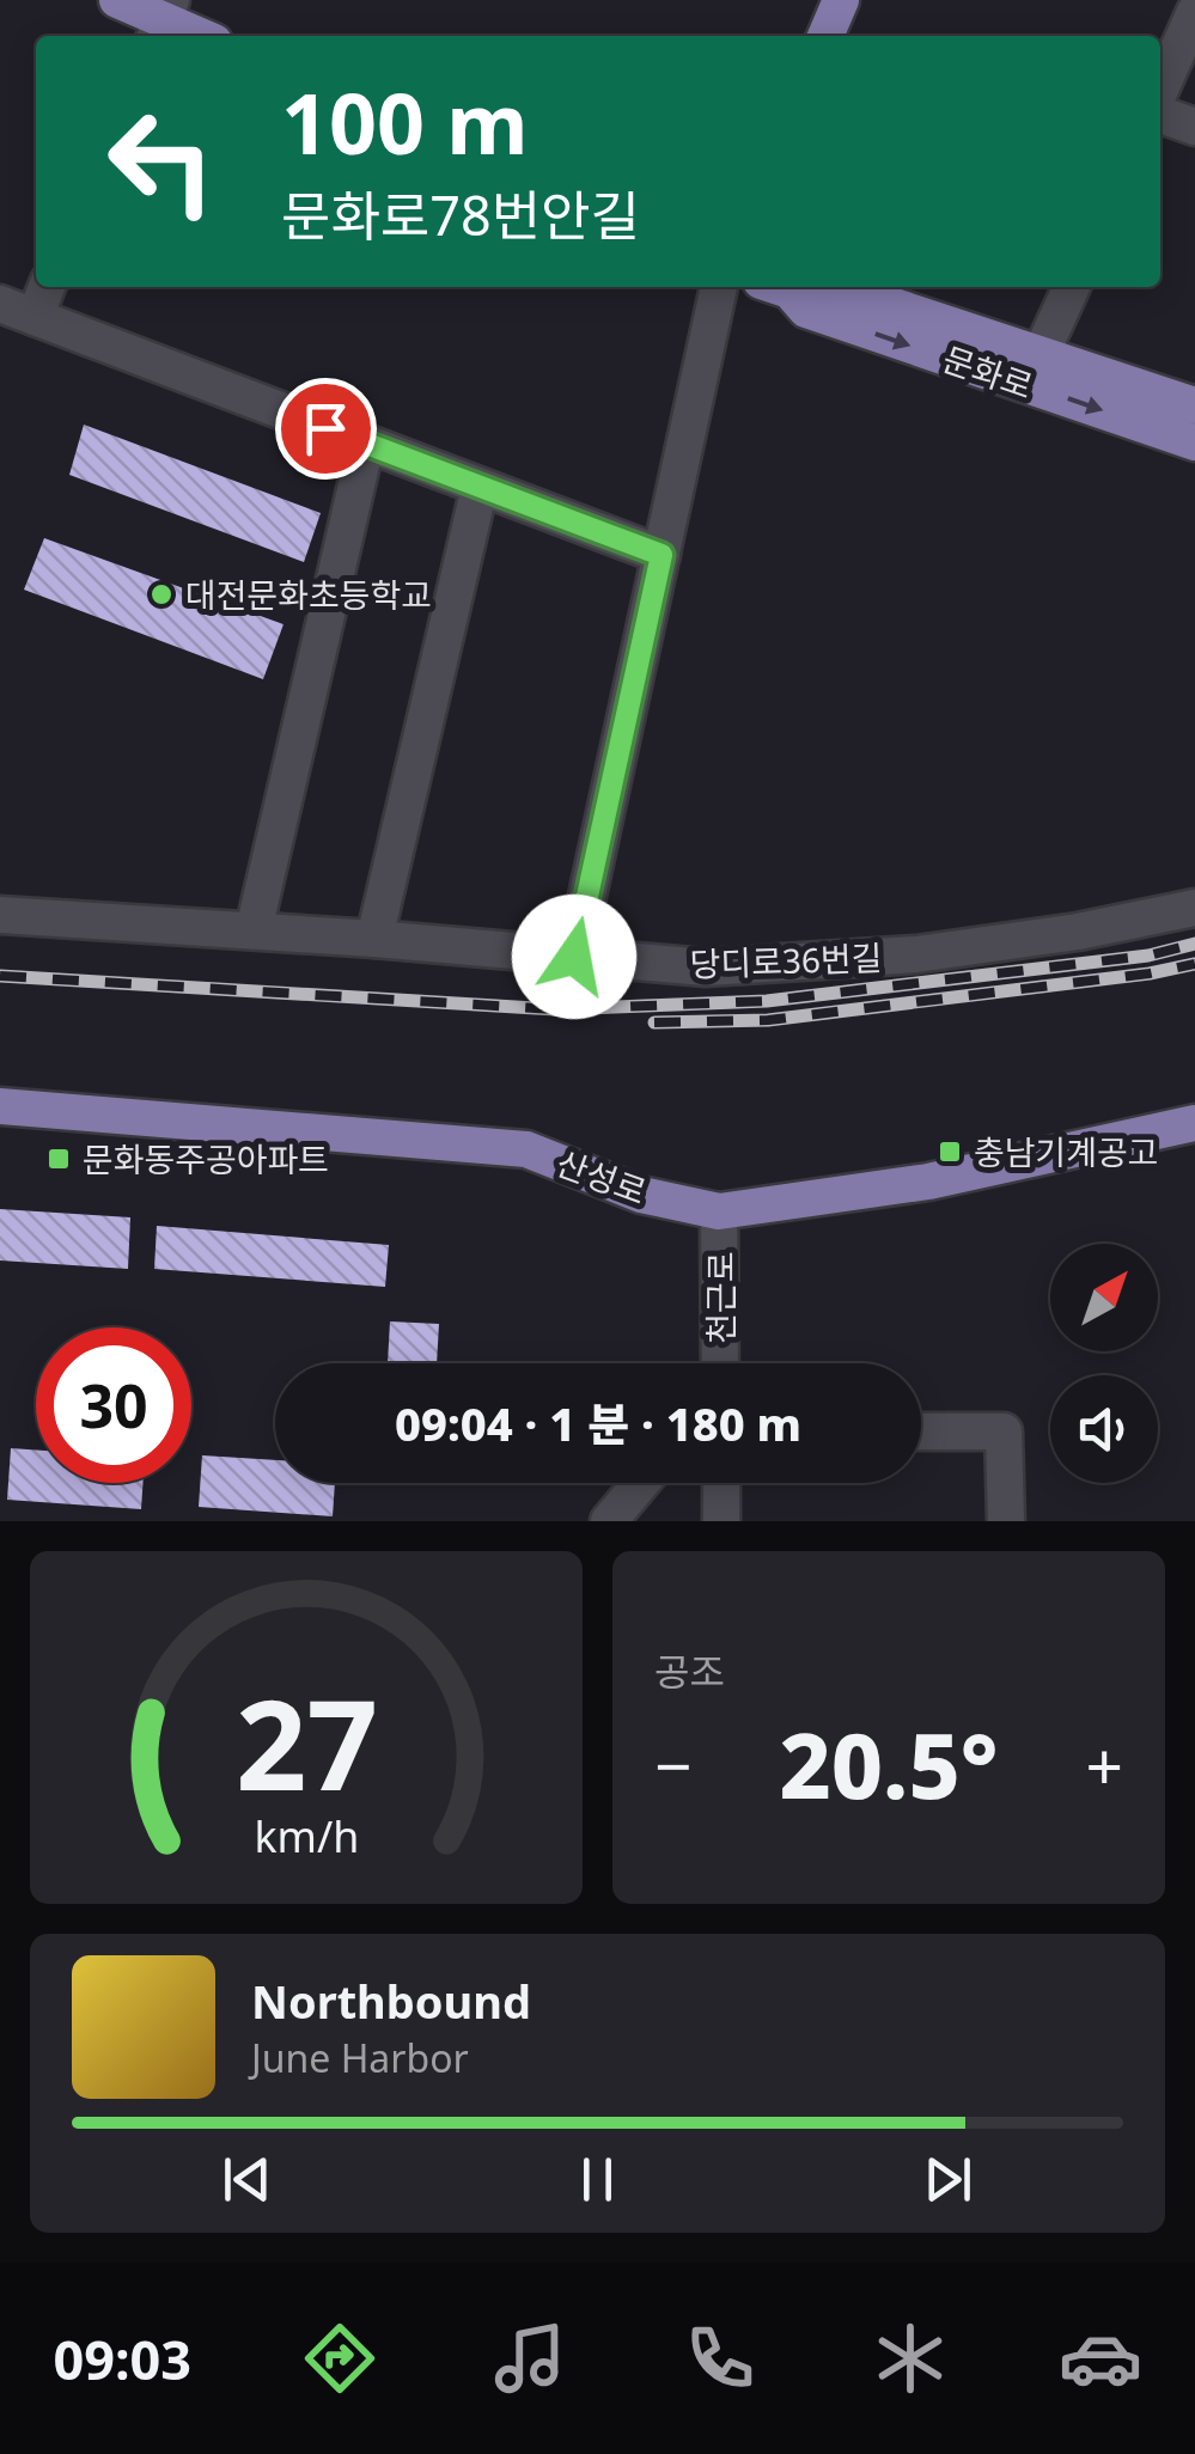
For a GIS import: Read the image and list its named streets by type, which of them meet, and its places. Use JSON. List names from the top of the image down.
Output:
{
  "streets": {
    "main road": ["문화로", "산성로"],
    "street": ["당디로36번길", "천근로"]
  },
  "crossings": [
    ["산성로", "천근로"]
  ],
  "places": {
    "other": ["대전문화초등학교"],
    "transit": ["충남기계공고", "문화동주공아파트"]
  },
  "north": "top right",
  "page": {
    "turn": ["100 m", "문화로78번안길"],
    "limit": "30",
    "trip": "09:04 · 1 분 · 180 m",
    "tile": "공조",
    "heat": ["−", "20.5°", "+"],
    "song": ["Northbound", "June Harbor"],
    "tabs": "09:03",
    "gauge": ["27", "km/h"]
  }
}
